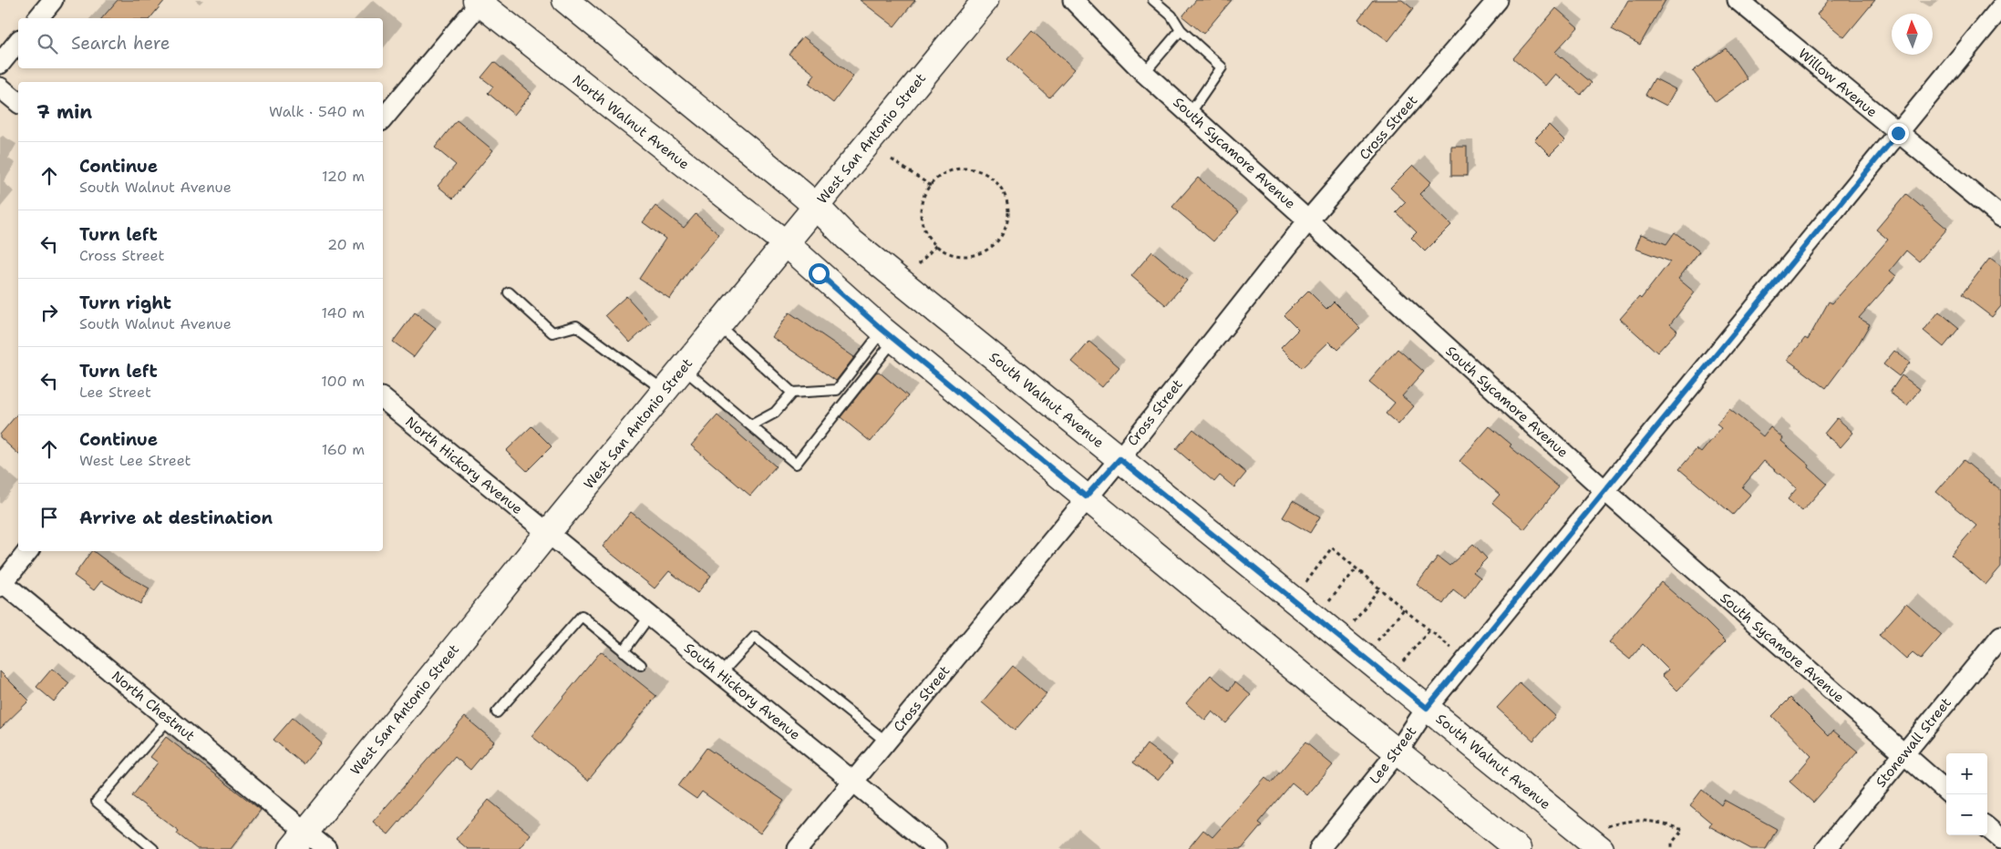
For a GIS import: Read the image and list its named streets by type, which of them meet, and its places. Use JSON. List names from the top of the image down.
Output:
{
  "streets": {
    "main road": ["North Walnut Avenue", "West San Antonio Street", "South Walnut Avenue"],
    "street": [
      "Willow Avenue",
      "Cross Street",
      "South Sycamore Avenue",
      "North Hickory Avenue",
      "South Hickory Avenue",
      "North Chestnut",
      "Stonewall Street",
      "Lee Street"
    ]
  },
  "crossings": [
    ["Willow Avenue", "Lee Street"],
    ["North Walnut Avenue", "West San Antonio Street"],
    ["Cross Street", "South Sycamore Avenue"],
    ["Cross Street", "South Walnut Avenue"],
    ["Cross Street", "South Hickory Avenue"],
    ["West San Antonio Street", "South Walnut Avenue"],
    ["West San Antonio Street", "North Hickory Avenue"],
    ["West San Antonio Street", "South Hickory Avenue"],
    ["West San Antonio Street", "North Chestnut"],
    ["South Sycamore Avenue", "Stonewall Street"],
    ["South Sycamore Avenue", "Lee Street"],
    ["South Walnut Avenue", "Lee Street"],
    ["North Hickory Avenue", "South Hickory Avenue"]
  ],
  "north": "top",
  "page": {
    "search": "Search here",
    "heading": ["7 min", "Walk · 540 m"],
    "list": [
      ["Continue", "South Walnut Avenue", "120 m"],
      ["Turn left", "Cross Street", "20 m"],
      ["Turn right", "South Walnut Avenue", "140 m"],
      ["Turn left", "Lee Street", "100 m"],
      ["Continue", "West Lee Street", "160 m"],
      "Arrive at destination"
    ],
    "map_buttons": ["+", "−"]
  }
}
